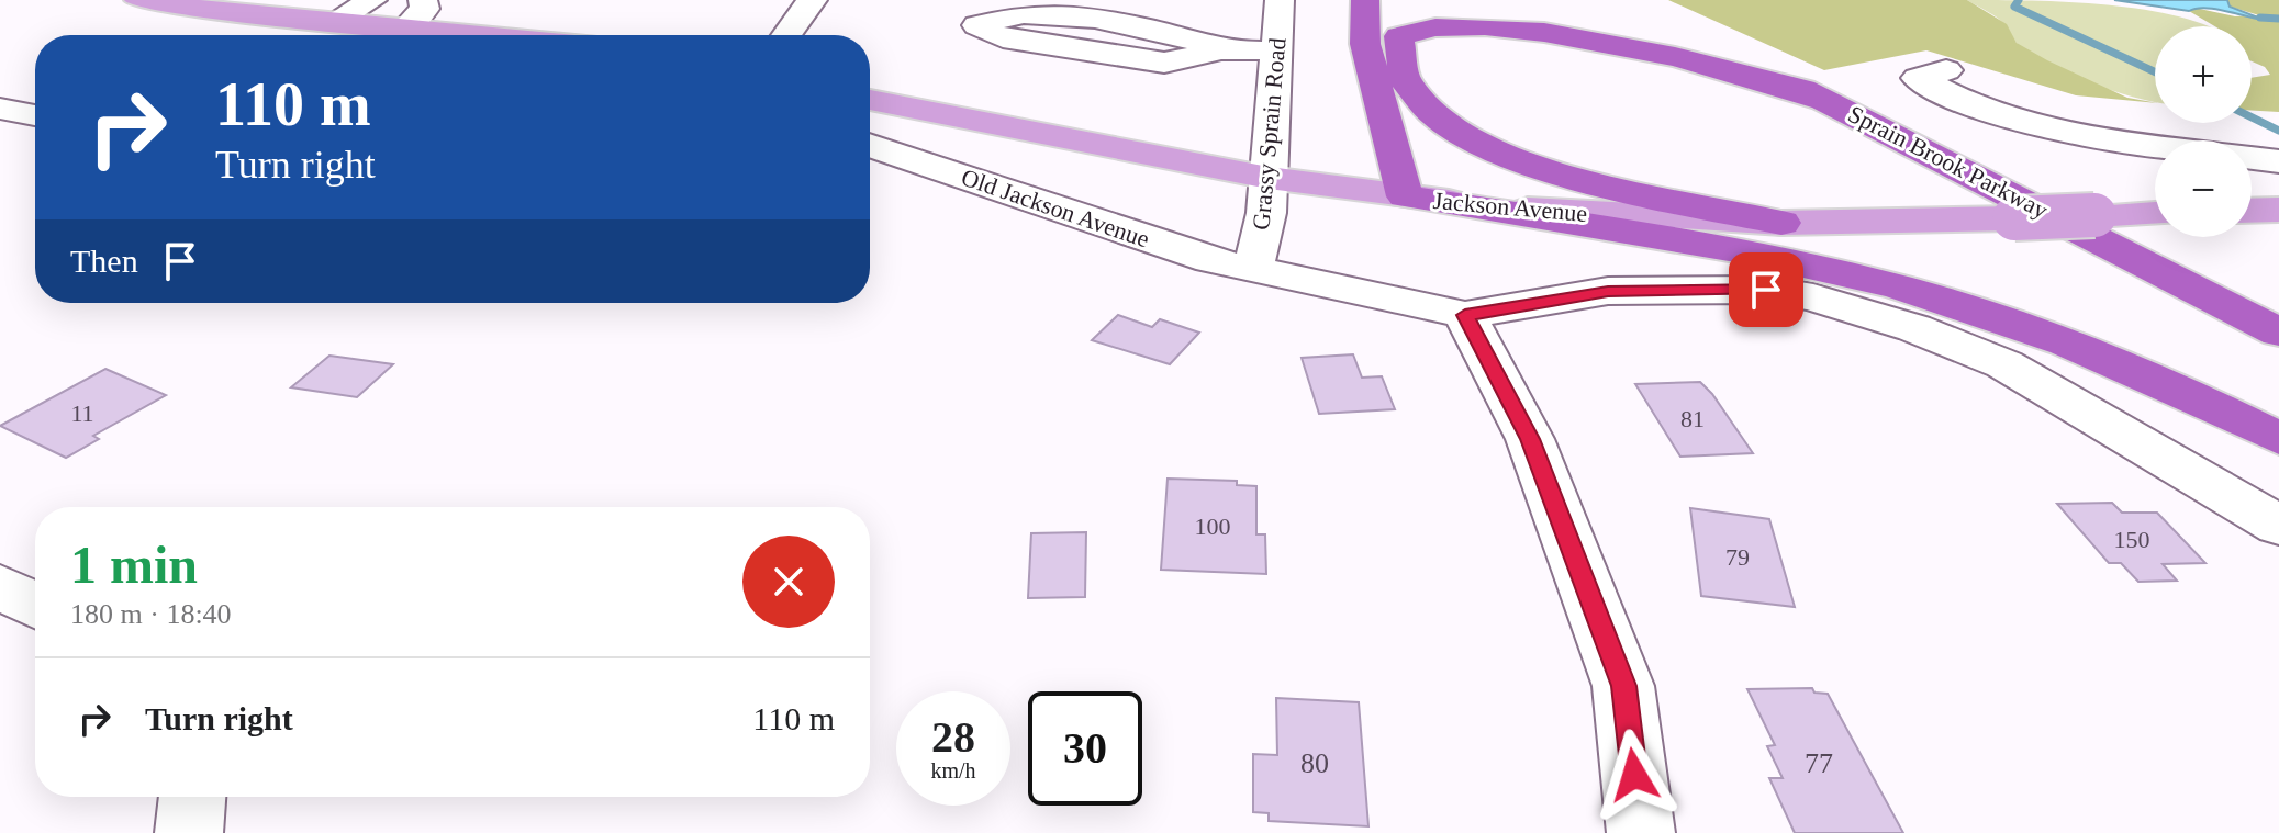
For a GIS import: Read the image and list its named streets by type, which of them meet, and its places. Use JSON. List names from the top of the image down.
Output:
{
  "streets": {
    "highway": ["Sprain Brook Parkway"],
    "main road": ["Jackson Avenue"],
    "street": ["Grassy Sprain Road", "Old Jackson Avenue"]
  },
  "crossings": [
    ["Grassy Sprain Road", "Jackson Avenue"],
    ["Grassy Sprain Road", "Old Jackson Avenue"]
  ],
  "house_numbers": [
    "11",
    "81",
    "100",
    "150",
    "79",
    "80",
    "77"
  ],
  "page": {
    "map_buttons": ["+", "−"],
    "turn": ["110 m", "Turn right"],
    "then": "Then",
    "heading": ["1 min", "180 m · 18:40"],
    "list": [
      {
        "name": "Turn right",
        "value": "110 m"
      }
    ],
    "speed": "28 km/h",
    "limit": "30"
  }
}
